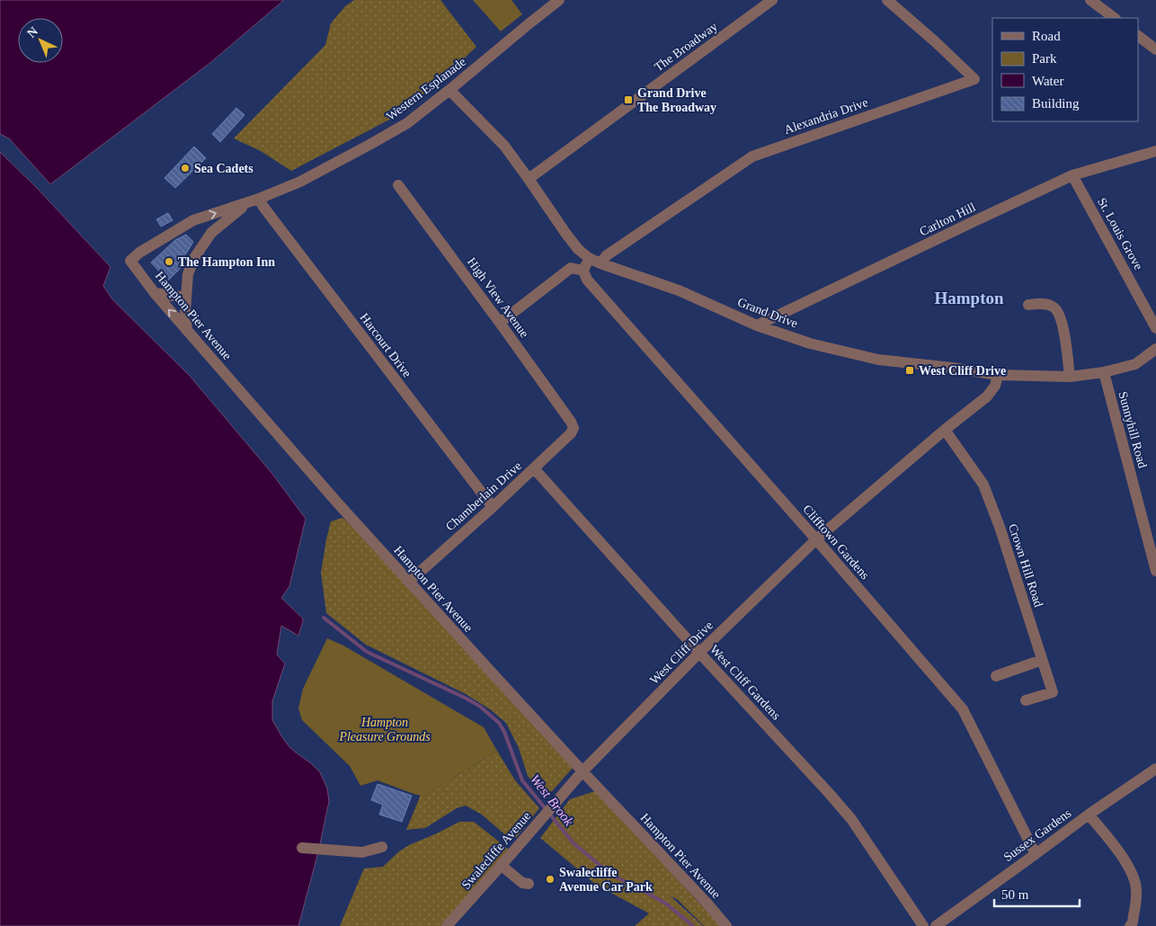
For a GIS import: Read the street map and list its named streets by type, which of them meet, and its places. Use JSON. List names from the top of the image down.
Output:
{
  "streets": {
    "street": [
      "The Broadway",
      "Western Esplanade",
      "Alexandria Drive",
      "Carlton Hill",
      "St. Louis Grove",
      "High View Avenue",
      "Grand Drive",
      "Hampton Pier Avenue",
      "Harcourt Drive",
      "Sunnyhill Road",
      "Chamberlain Drive",
      "Clifftown Gardens",
      "Crown Hill Road",
      "West Cliff Drive",
      "West Cliff Gardens",
      "Sussex Gardens",
      "Swalecliffe Avenue"
    ]
  },
  "crossings": [
    ["The Broadway", "Grand Drive"],
    ["Western Esplanade", "Grand Drive"],
    ["Western Esplanade", "Hampton Pier Avenue"],
    ["Western Esplanade", "Harcourt Drive"],
    ["Alexandria Drive", "Grand Drive"],
    ["Carlton Hill", "St. Louis Grove"],
    ["Carlton Hill", "Grand Drive"],
    ["High View Avenue", "Chamberlain Drive"],
    ["Grand Drive", "Sunnyhill Road"],
    ["Grand Drive", "West Cliff Drive"],
    ["Hampton Pier Avenue", "Chamberlain Drive"],
    ["Hampton Pier Avenue", "West Cliff Drive"],
    ["Hampton Pier Avenue", "Swalecliffe Avenue"],
    ["Harcourt Drive", "Chamberlain Drive"],
    ["Chamberlain Drive", "West Cliff Gardens"],
    ["Clifftown Gardens", "West Cliff Drive"],
    ["Clifftown Gardens", "Sussex Gardens"],
    ["Crown Hill Road", "West Cliff Drive"],
    ["West Cliff Drive", "West Cliff Gardens"],
    ["West Cliff Drive", "Swalecliffe Avenue"]
  ],
  "districts": ["Hampton"],
  "water": ["West Brook"],
  "parks": ["Hampton Pleasure Grounds"],
  "places": {
    "transit": ["Grand Drive The Broadway", "West Cliff Drive"],
    "other": ["Sea Cadets", "The Hampton Inn", "Swalecliffe Avenue Car Park"]
  },
  "legend": [
    "Road",
    "Park",
    "Water",
    "Building"
  ],
  "scale_bar": "50 m",
  "north": "top left"
}
